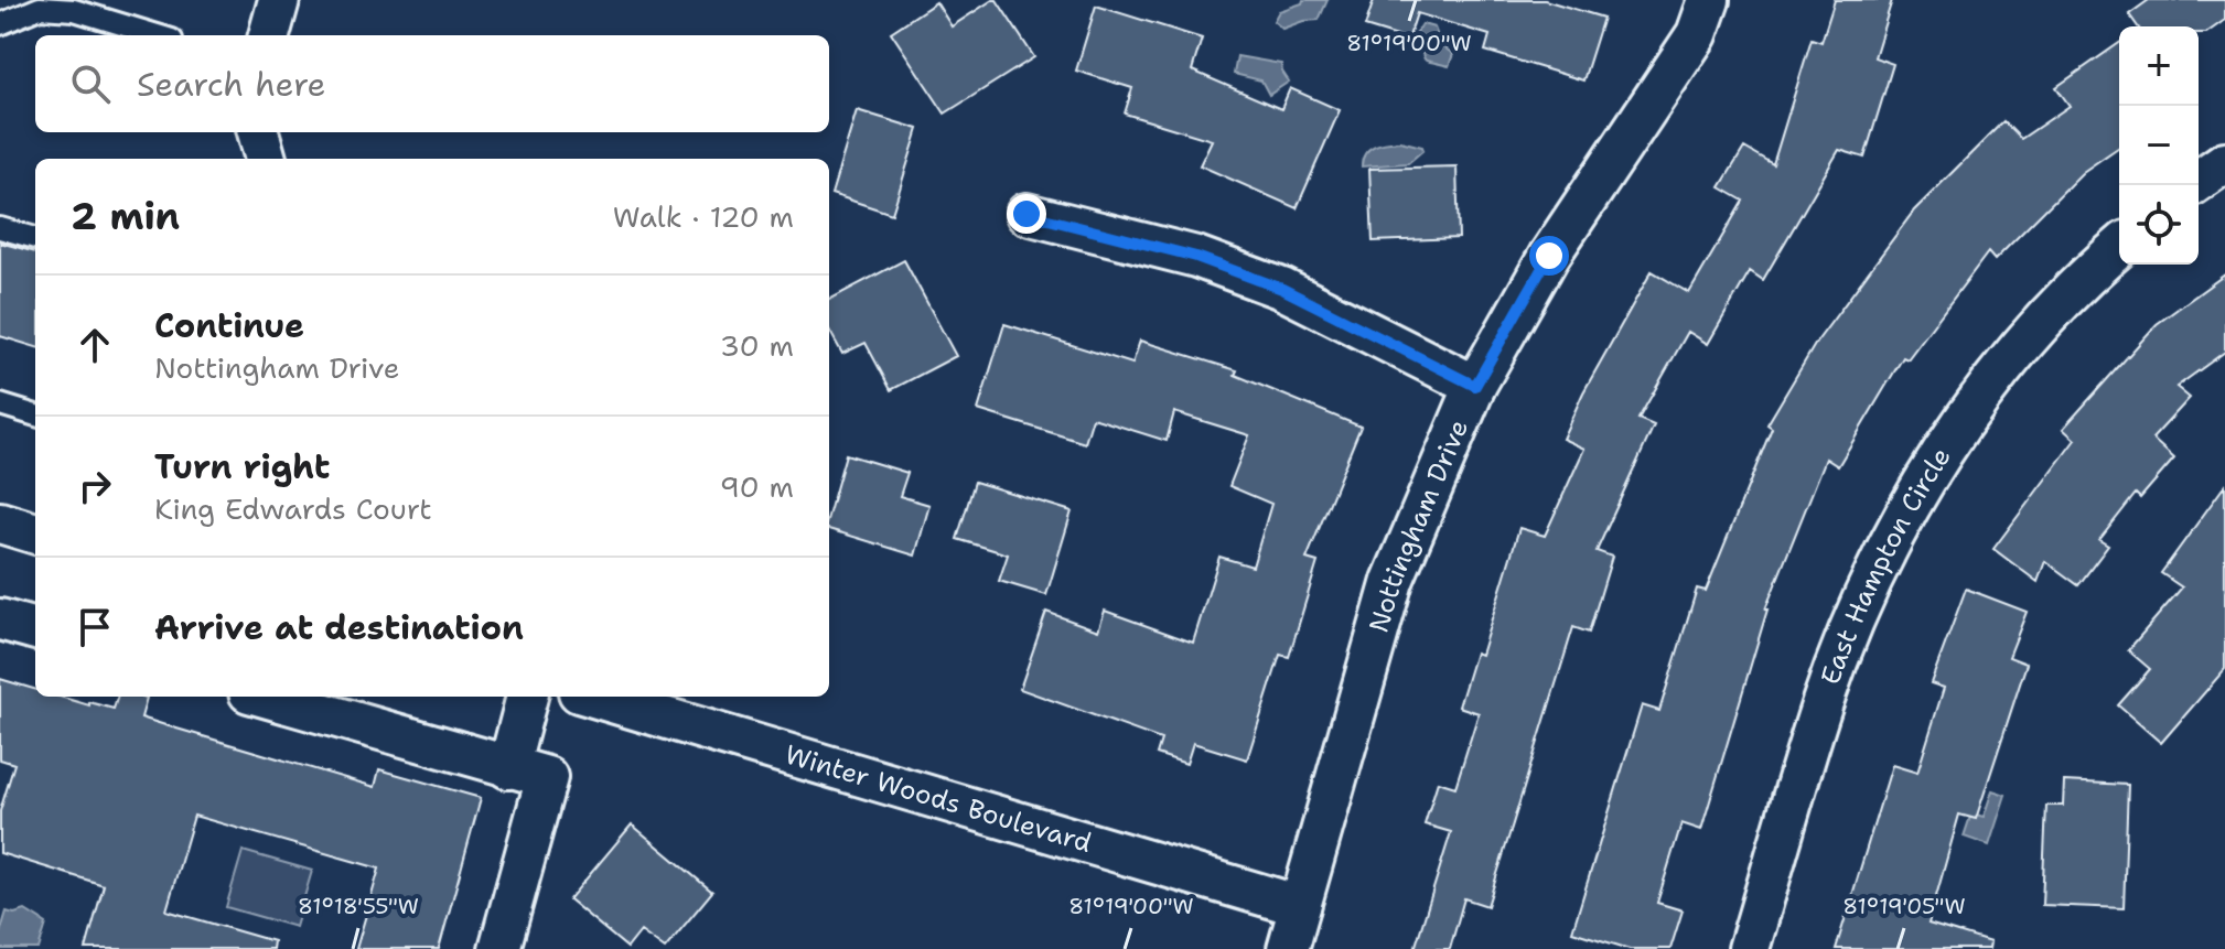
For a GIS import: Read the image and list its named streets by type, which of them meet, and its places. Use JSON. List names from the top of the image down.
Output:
{
  "streets": {
    "street": ["Nottingham Drive", "East Hampton Circle", "Winter Woods Boulevard"]
  },
  "crossings": [
    ["Nottingham Drive", "Winter Woods Boulevard"]
  ],
  "page": {
    "map_buttons": ["+", "−"],
    "search": "Search here",
    "heading": ["2 min", "Walk · 120 m"],
    "list": [
      ["Continue", "Nottingham Drive", "30 m"],
      ["Turn right", "King Edwards Court", "90 m"],
      "Arrive at destination"
    ]
  },
  "coordinates": ["81°19'00\"W", "81°18'55\"W", "81°19'05\"W"]
}
